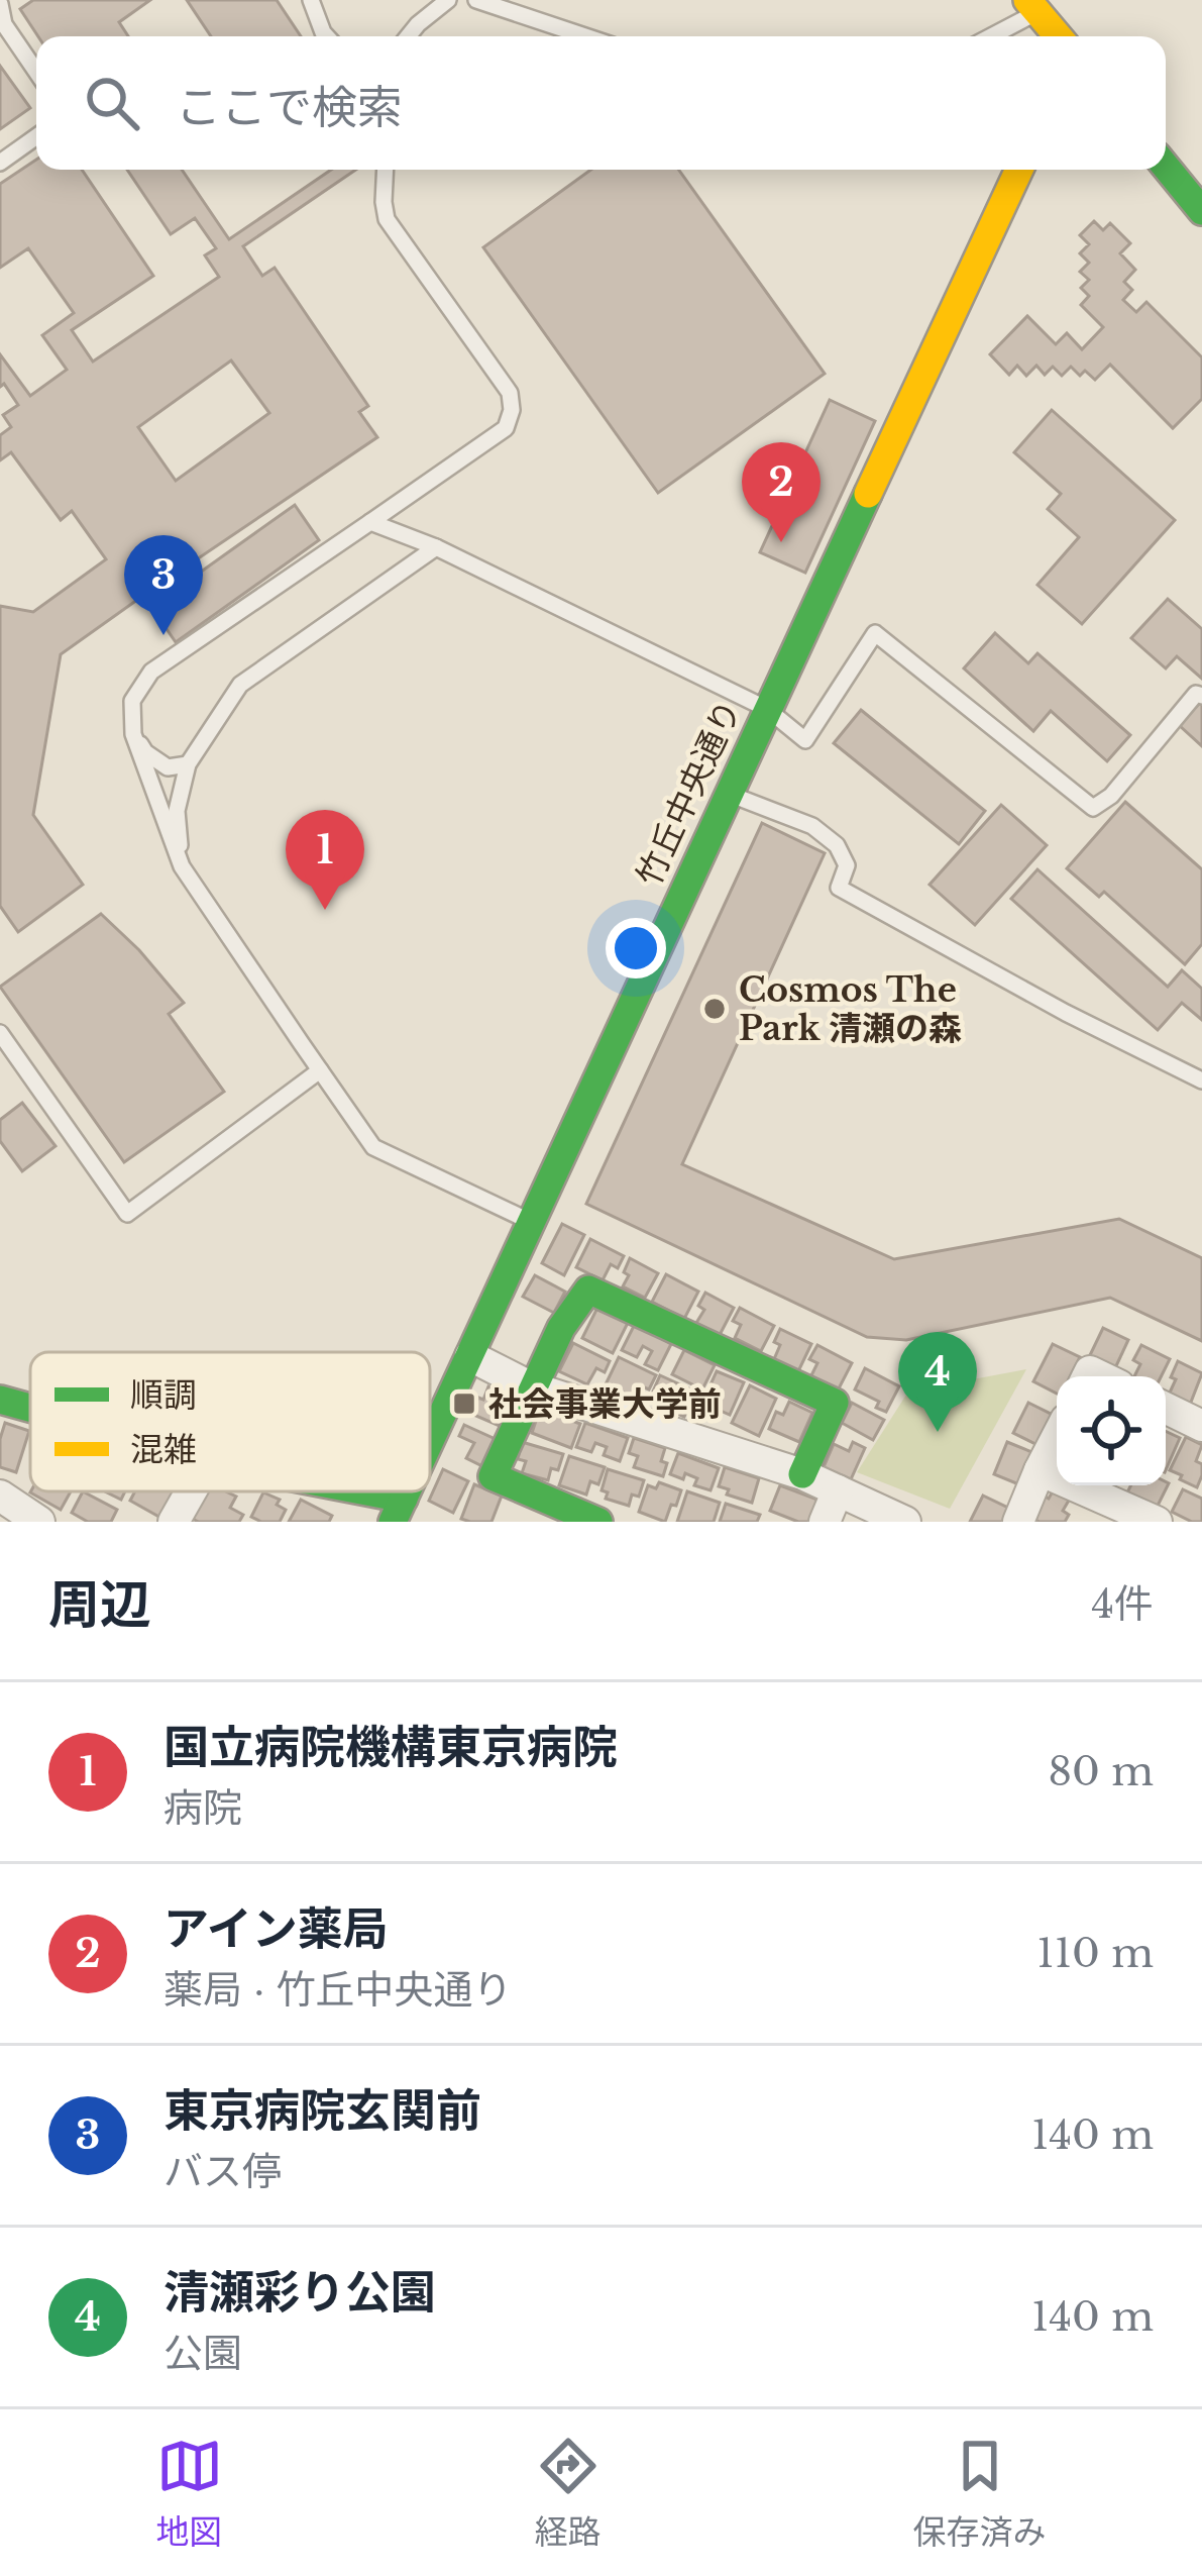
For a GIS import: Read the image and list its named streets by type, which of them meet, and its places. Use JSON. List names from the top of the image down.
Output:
{
  "streets": {
    "street": ["竹丘中央通り"]
  },
  "places": {
    "other": ["Cosmos The Park 清瀬の森"],
    "transit": ["社会事業大学前"]
  },
  "legend": ["順調", "混雑"],
  "page": {
    "search": "ここで検索",
    "pins": [
      "2",
      "3",
      "1",
      "4"
    ],
    "heading": ["周辺", "4件"],
    "list": [
      {
        "mark": "1",
        "name": "国立病院機構東京病院",
        "note": "病院",
        "value": "80 m"
      },
      {
        "mark": "2",
        "name": "アイン薬局",
        "note": "薬局 · 竹丘中央通り",
        "value": "110 m"
      },
      {
        "mark": "3",
        "name": "東京病院玄関前",
        "note": "バス停",
        "value": "140 m"
      },
      {
        "mark": "4",
        "name": "清瀬彩り公園",
        "note": "公園",
        "value": "140 m"
      }
    ],
    "nav": ["地図", "経路", "保存済み"]
  }
}
